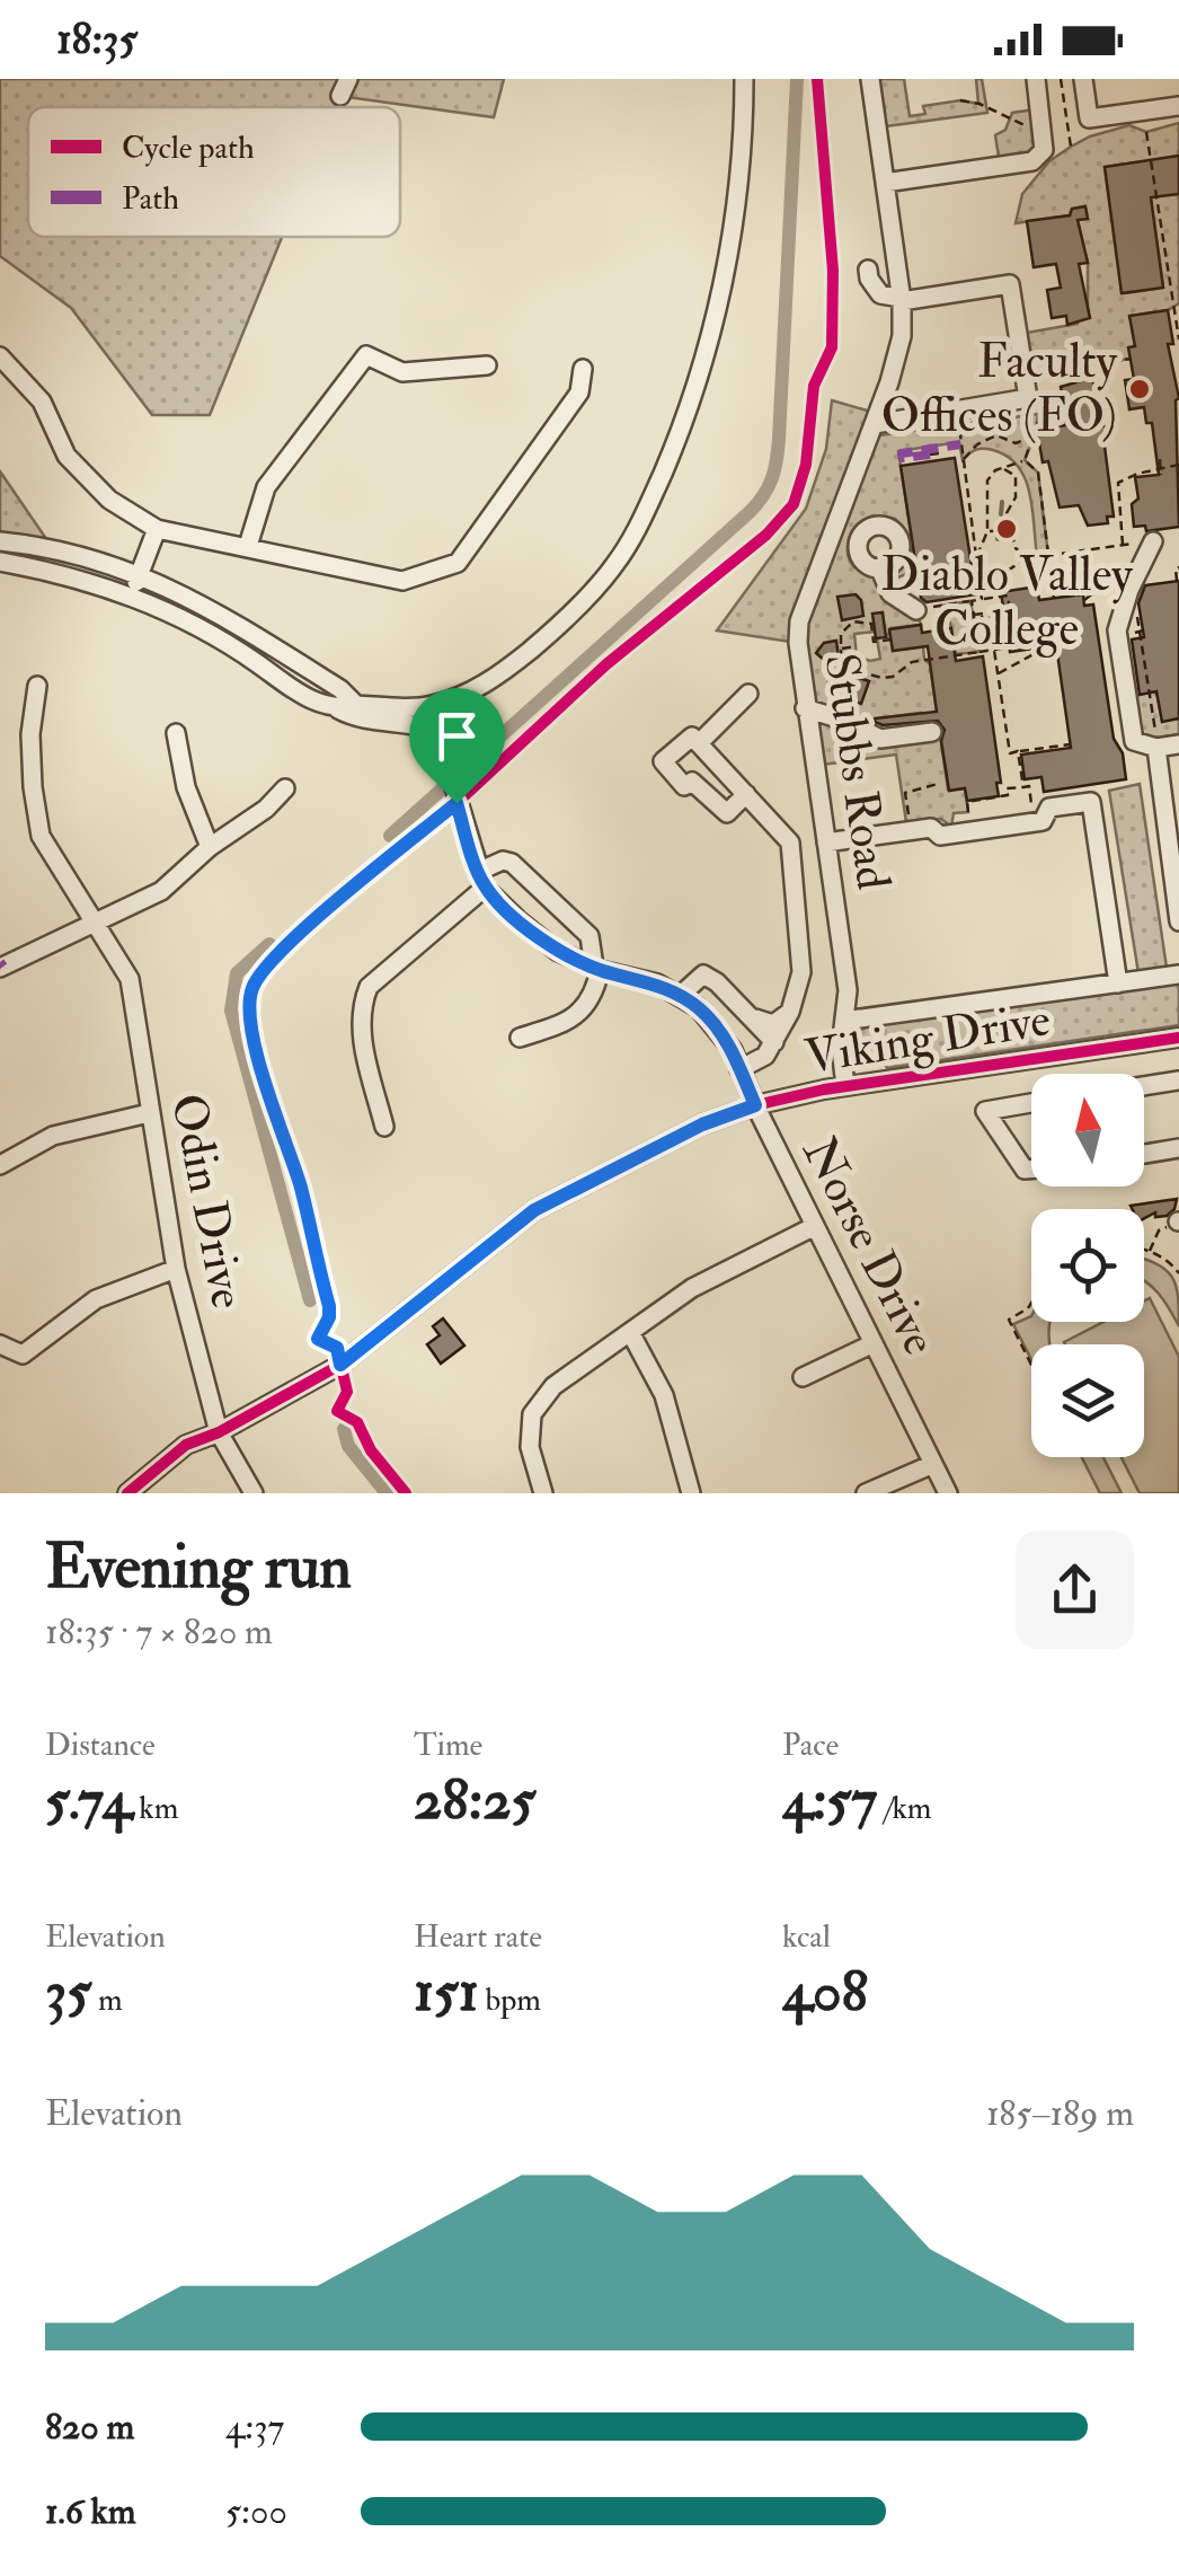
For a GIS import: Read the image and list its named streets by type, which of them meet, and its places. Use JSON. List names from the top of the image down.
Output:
{
  "streets": {
    "street": [
      "Stubbs Road",
      "Viking Drive",
      "Odin Drive",
      "Norse Drive"
    ]
  },
  "crossings": [
    ["Stubbs Road", "Viking Drive"],
    ["Viking Drive", "Odin Drive"],
    ["Viking Drive", "Norse Drive"]
  ],
  "places": ["Faculty Offices (FO)", "Diablo Valley College"],
  "legend": ["Cycle path", "Path"],
  "north": "top",
  "page": {
    "status": "18:35",
    "heading": ["Evening run", "18:35 · 7 × 820 m"],
    "stats": [
      ["Distance", "5.74 km"],
      ["Time", "28:25"],
      ["Pace", "4:57 /km"],
      ["Elevation", "35 m"],
      ["Heart rate", "151 bpm"],
      ["kcal", "408"]
    ],
    "chart": ["Elevation", "185–189 m"],
    "list": [
      {
        "name": "820 m",
        "note": "4:37"
      },
      {
        "name": "1.6 km",
        "note": "5:00"
      }
    ]
  }
}
